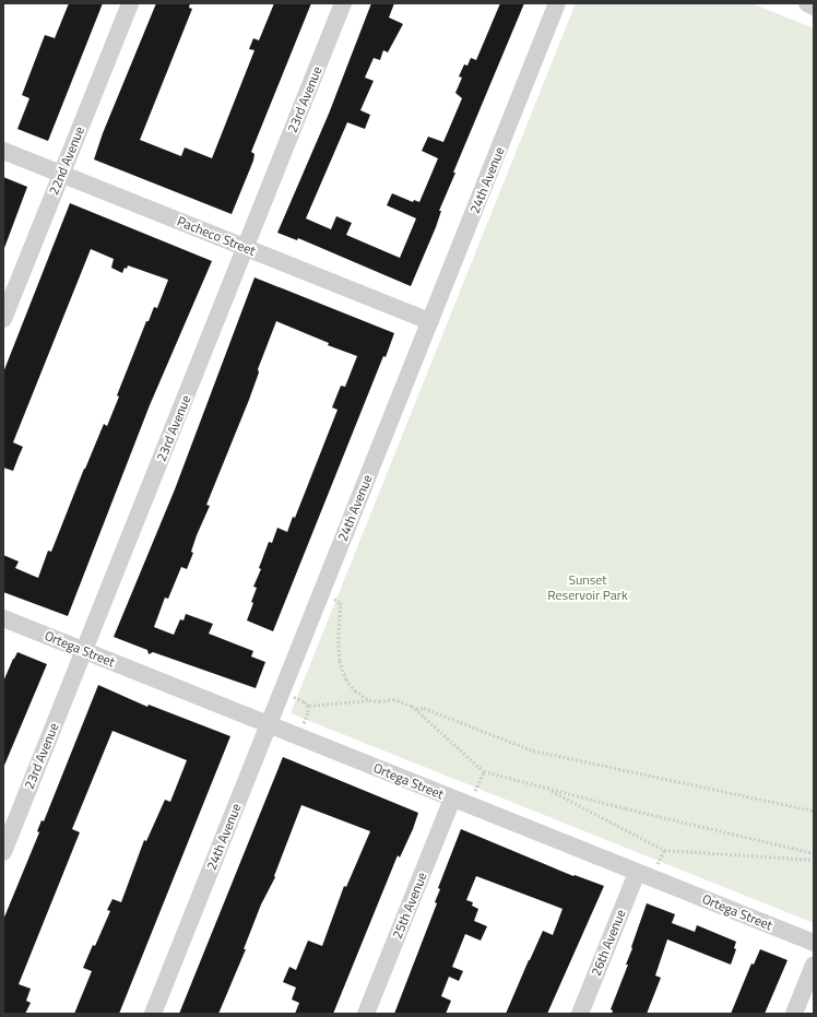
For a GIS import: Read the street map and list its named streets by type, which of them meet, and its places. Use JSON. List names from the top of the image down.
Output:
{
  "streets": {
    "street": [
      "23rd Avenue",
      "22nd Avenue",
      "24th Avenue",
      "Pacheco Street",
      "Ortega Street",
      "25th Avenue",
      "26th Avenue"
    ]
  },
  "crossings": [
    ["23rd Avenue", "Pacheco Street"],
    ["23rd Avenue", "Ortega Street"],
    ["22nd Avenue", "Pacheco Street"],
    ["24th Avenue", "Pacheco Street"],
    ["24th Avenue", "Ortega Street"],
    ["Ortega Street", "25th Avenue"],
    ["Ortega Street", "26th Avenue"]
  ],
  "parks": ["Sunset Reservoir Park"]
}
